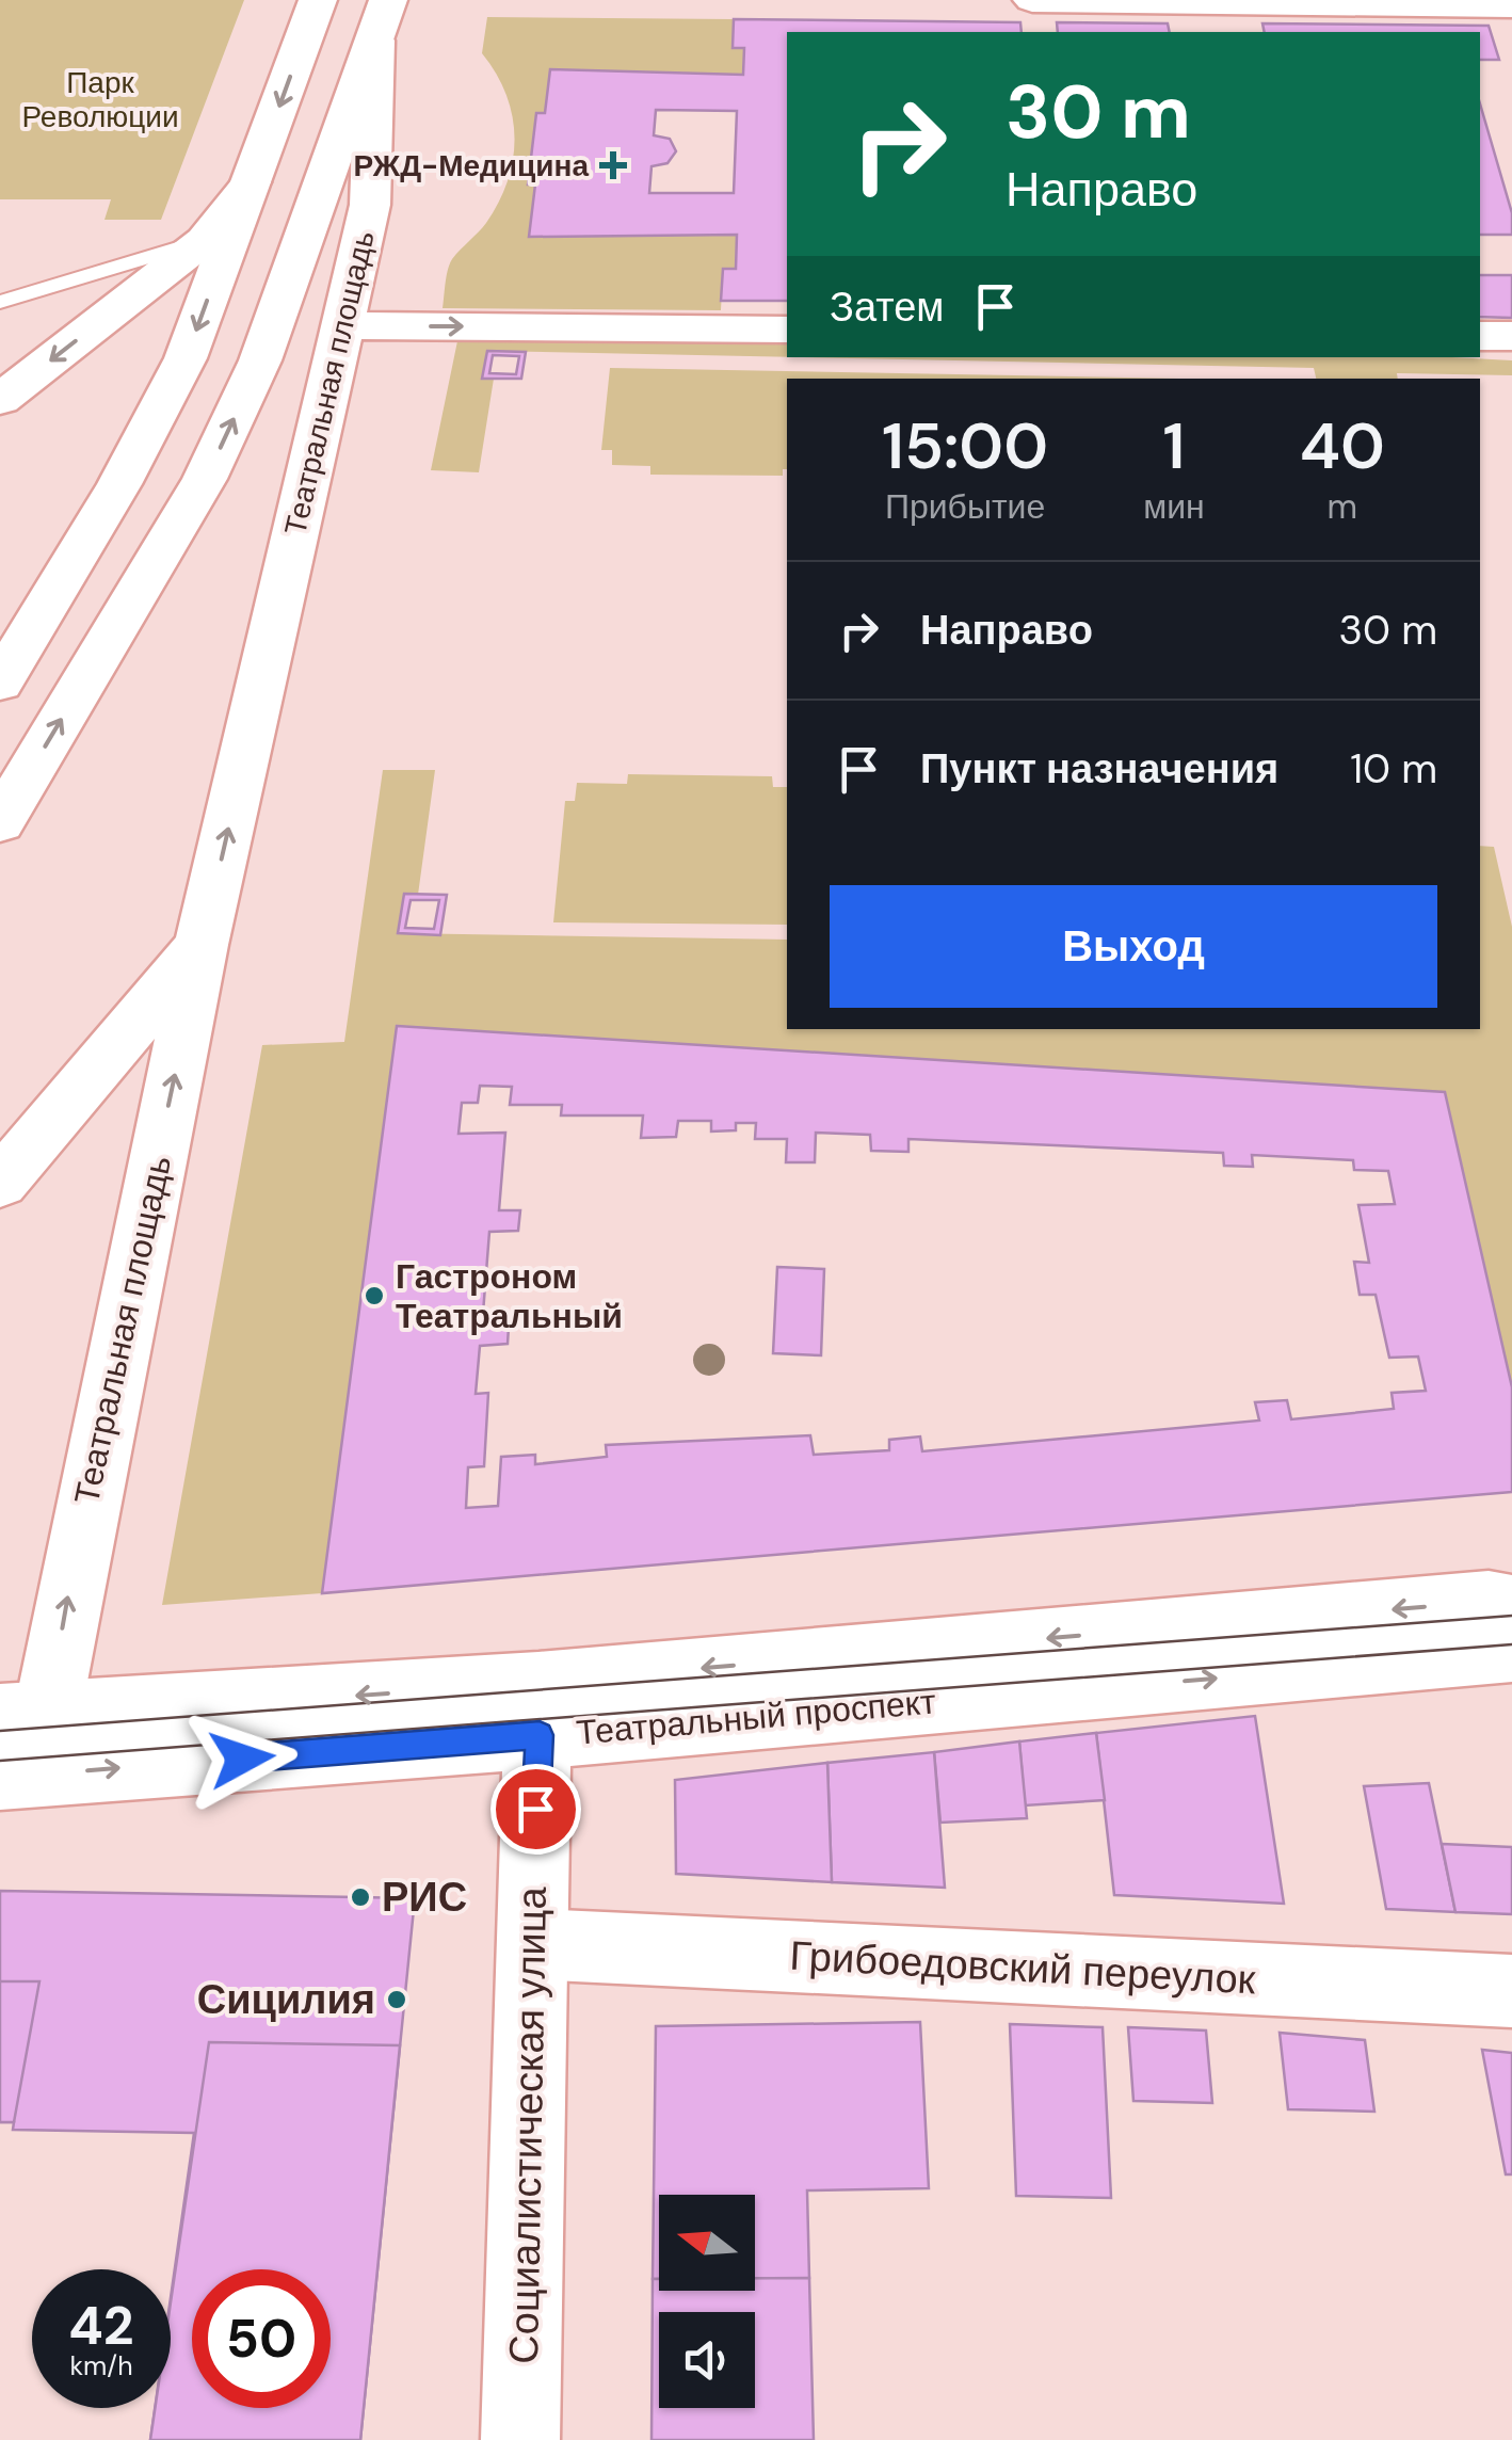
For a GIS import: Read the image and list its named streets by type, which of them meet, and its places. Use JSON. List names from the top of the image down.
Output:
{
  "streets": {
    "street": [
      "Театральная площадь",
      "Театральный проспект",
      "Грибоедовский переулок",
      "Социалистическая улица"
    ]
  },
  "crossings": [
    ["Театральная площадь", "Театральный проспект"],
    ["Театральный проспект", "Социалистическая улица"],
    ["Грибоедовский переулок", "Социалистическая улица"]
  ],
  "parks": ["Парк Революции"],
  "places": {
    "health": ["РЖД-Медицина"],
    "other": ["Гастроном Театральный", "РИС", "Сицилия"]
  },
  "north": "left",
  "page": {
    "turn": ["30 m", "Направо"],
    "then": "Затем",
    "eta": [
      "15:00",
      "Прибытие",
      "1",
      "мин",
      "40",
      "m"
    ],
    "list": [
      {
        "name": "Направо",
        "value": "30 m"
      },
      {
        "name": "Пункт назначения",
        "value": "10 m"
      }
    ],
    "buttons": "Выход",
    "speed": "42 km/h",
    "limit": "50"
  }
}
